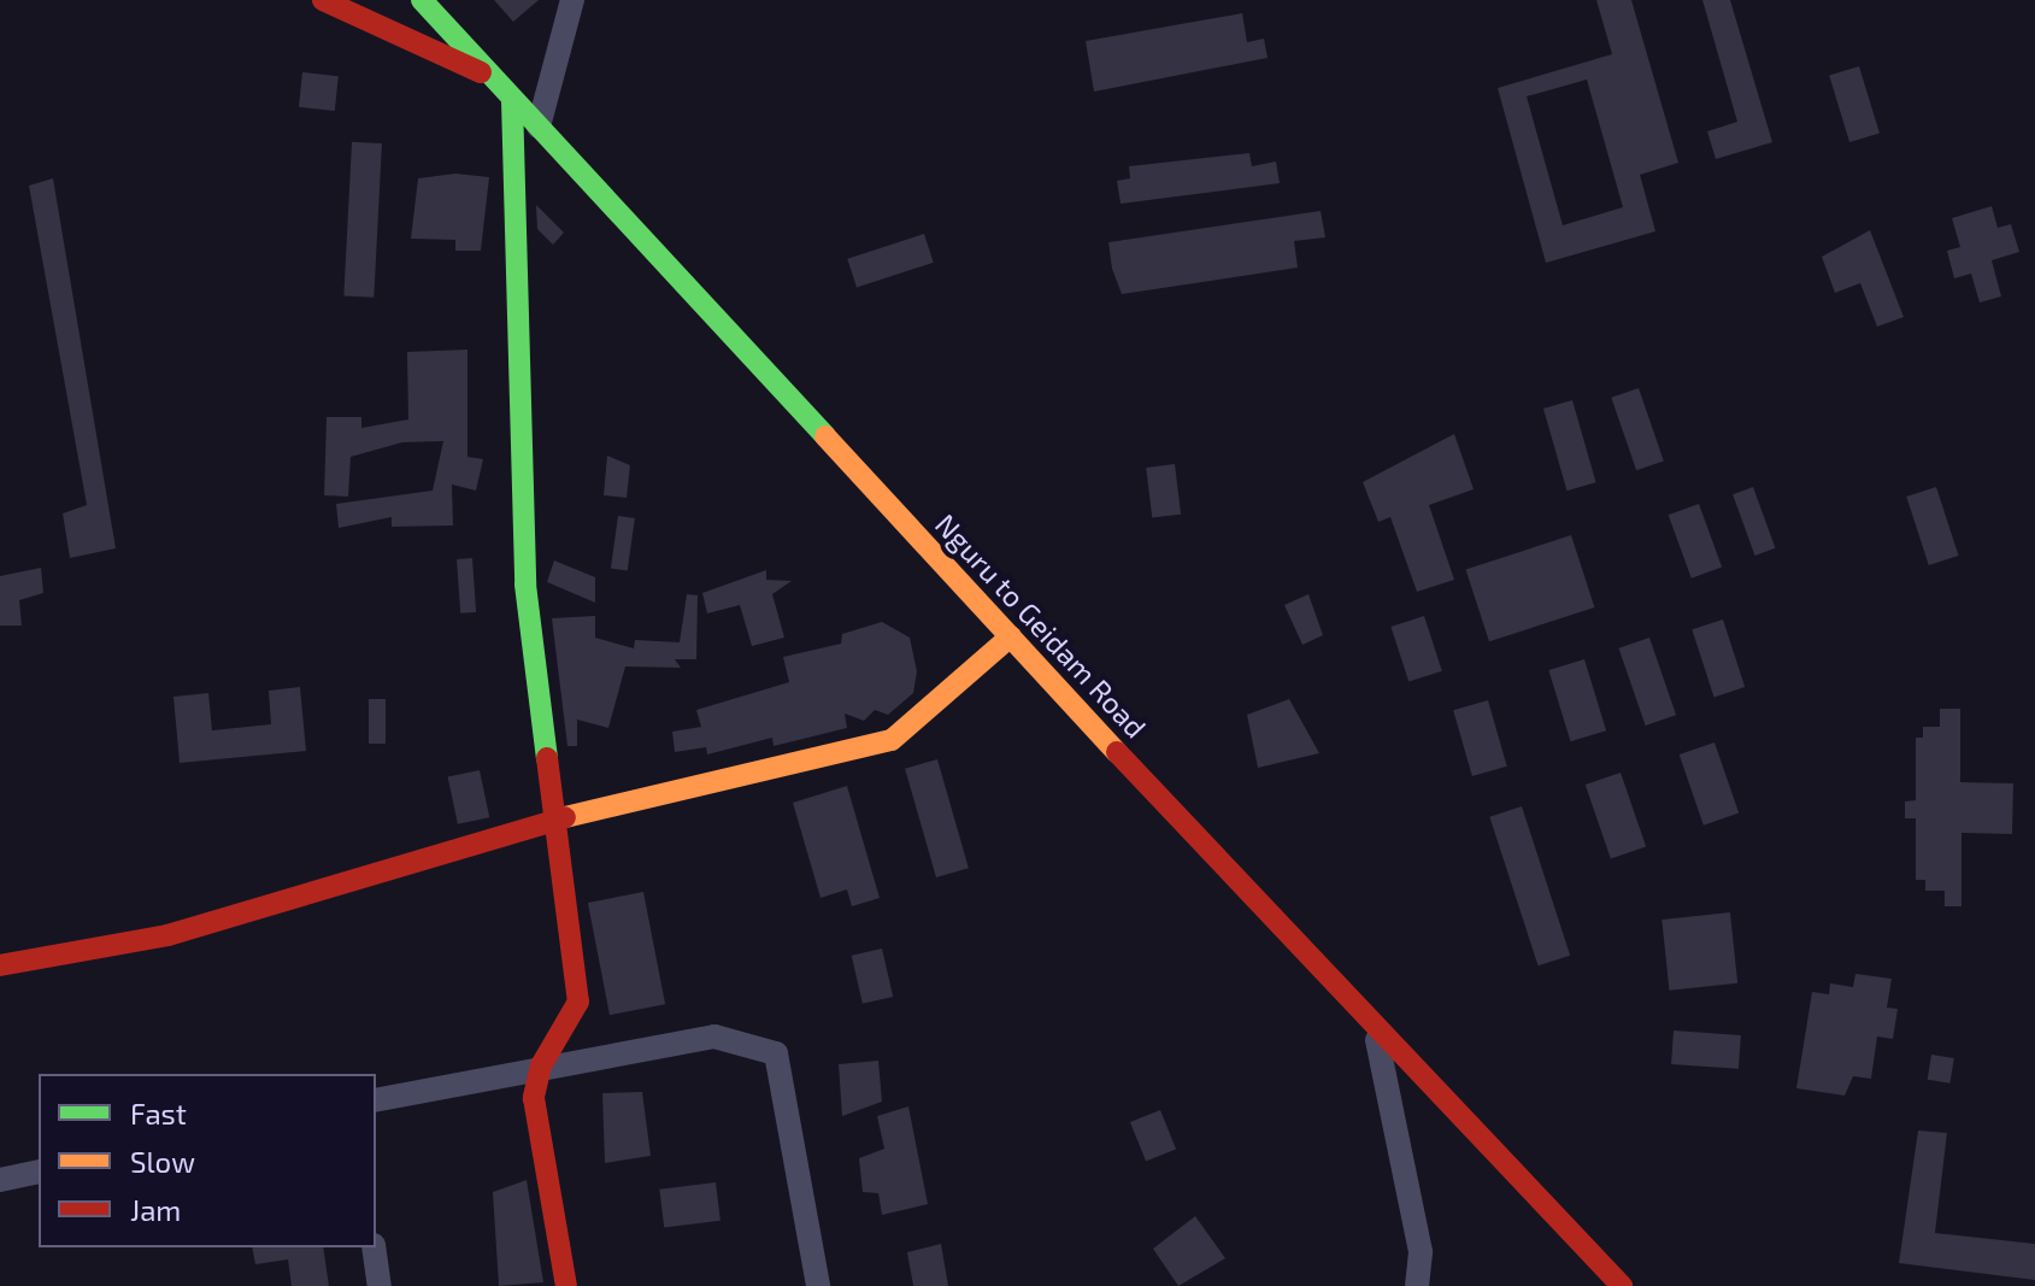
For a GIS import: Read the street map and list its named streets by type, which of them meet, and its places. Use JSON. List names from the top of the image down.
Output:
{
  "streets": {
    "street": ["Nguru to Geidam Road"]
  },
  "legend": ["Fast", "Slow", "Jam"]
}
